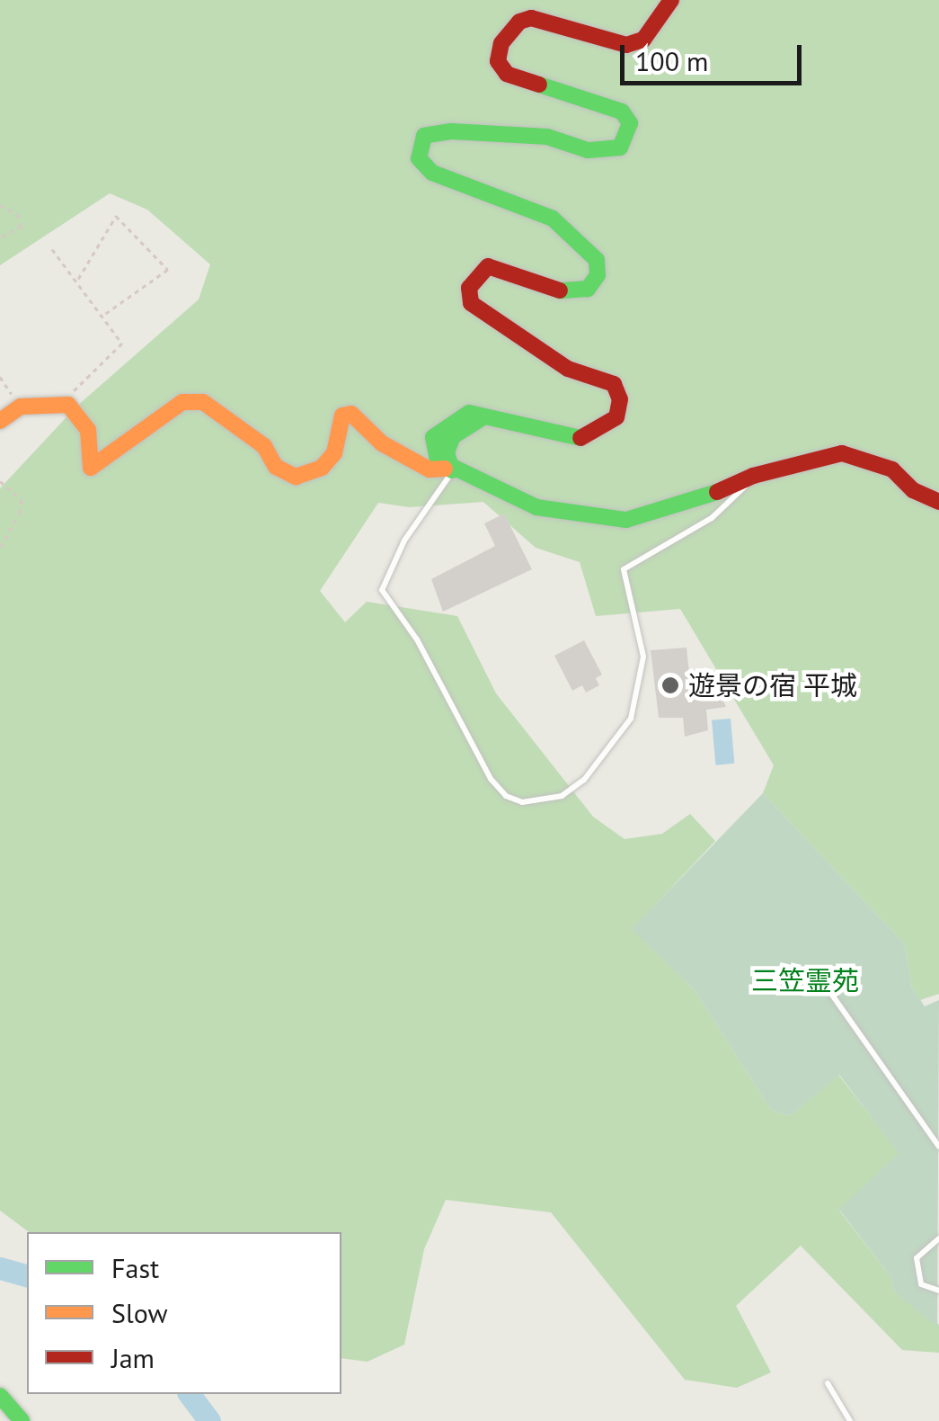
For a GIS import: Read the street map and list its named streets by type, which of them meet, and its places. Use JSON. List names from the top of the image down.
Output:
{
  "parks": ["三笠霊苑"],
  "places": ["遊景の宿 平城"],
  "legend": ["Fast", "Slow", "Jam"],
  "scale_bar": "100 m"
}
